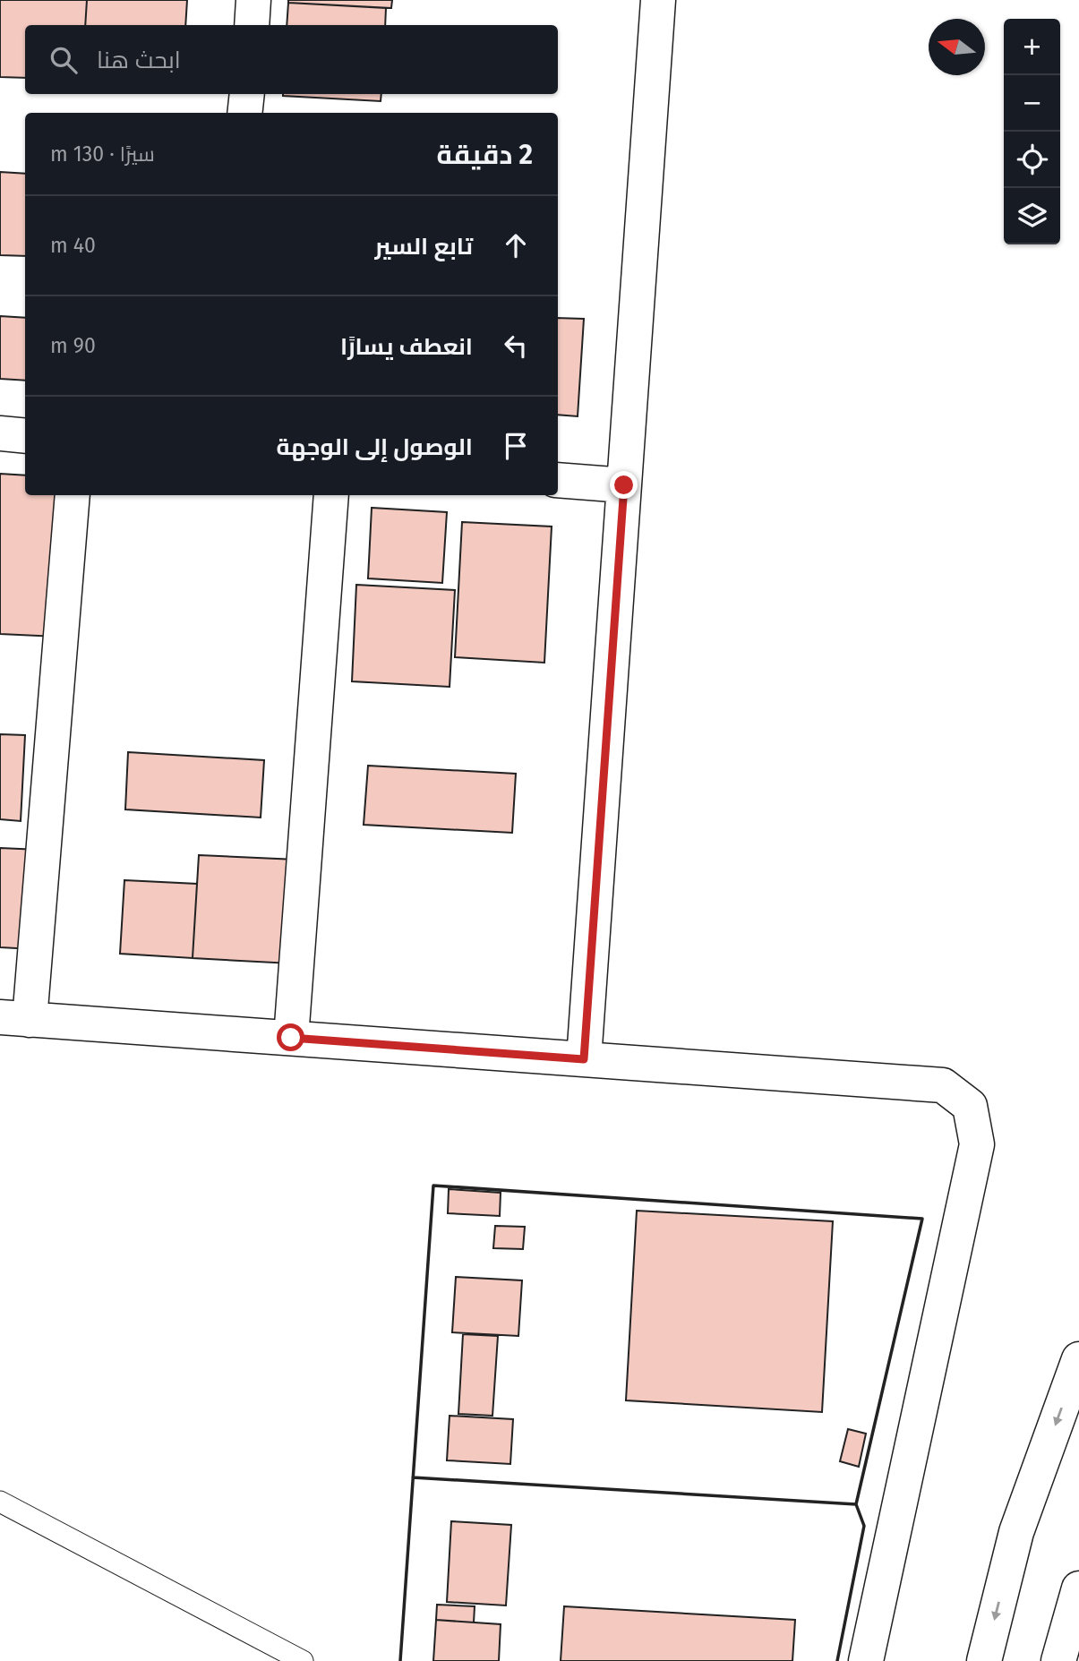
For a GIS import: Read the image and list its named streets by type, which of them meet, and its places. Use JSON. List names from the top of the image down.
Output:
{
  "north": "left",
  "page": {
    "map_buttons": ["+", "−"],
    "search": "ابحث هنا",
    "heading": ["2 دقيقة", "سيرًا · 130 m"],
    "list": [
      ["تابع السير", "40 m"],
      ["انعطف يسارًا", "90 m"],
      "الوصول إلى الوجهة"
    ]
  }
}
